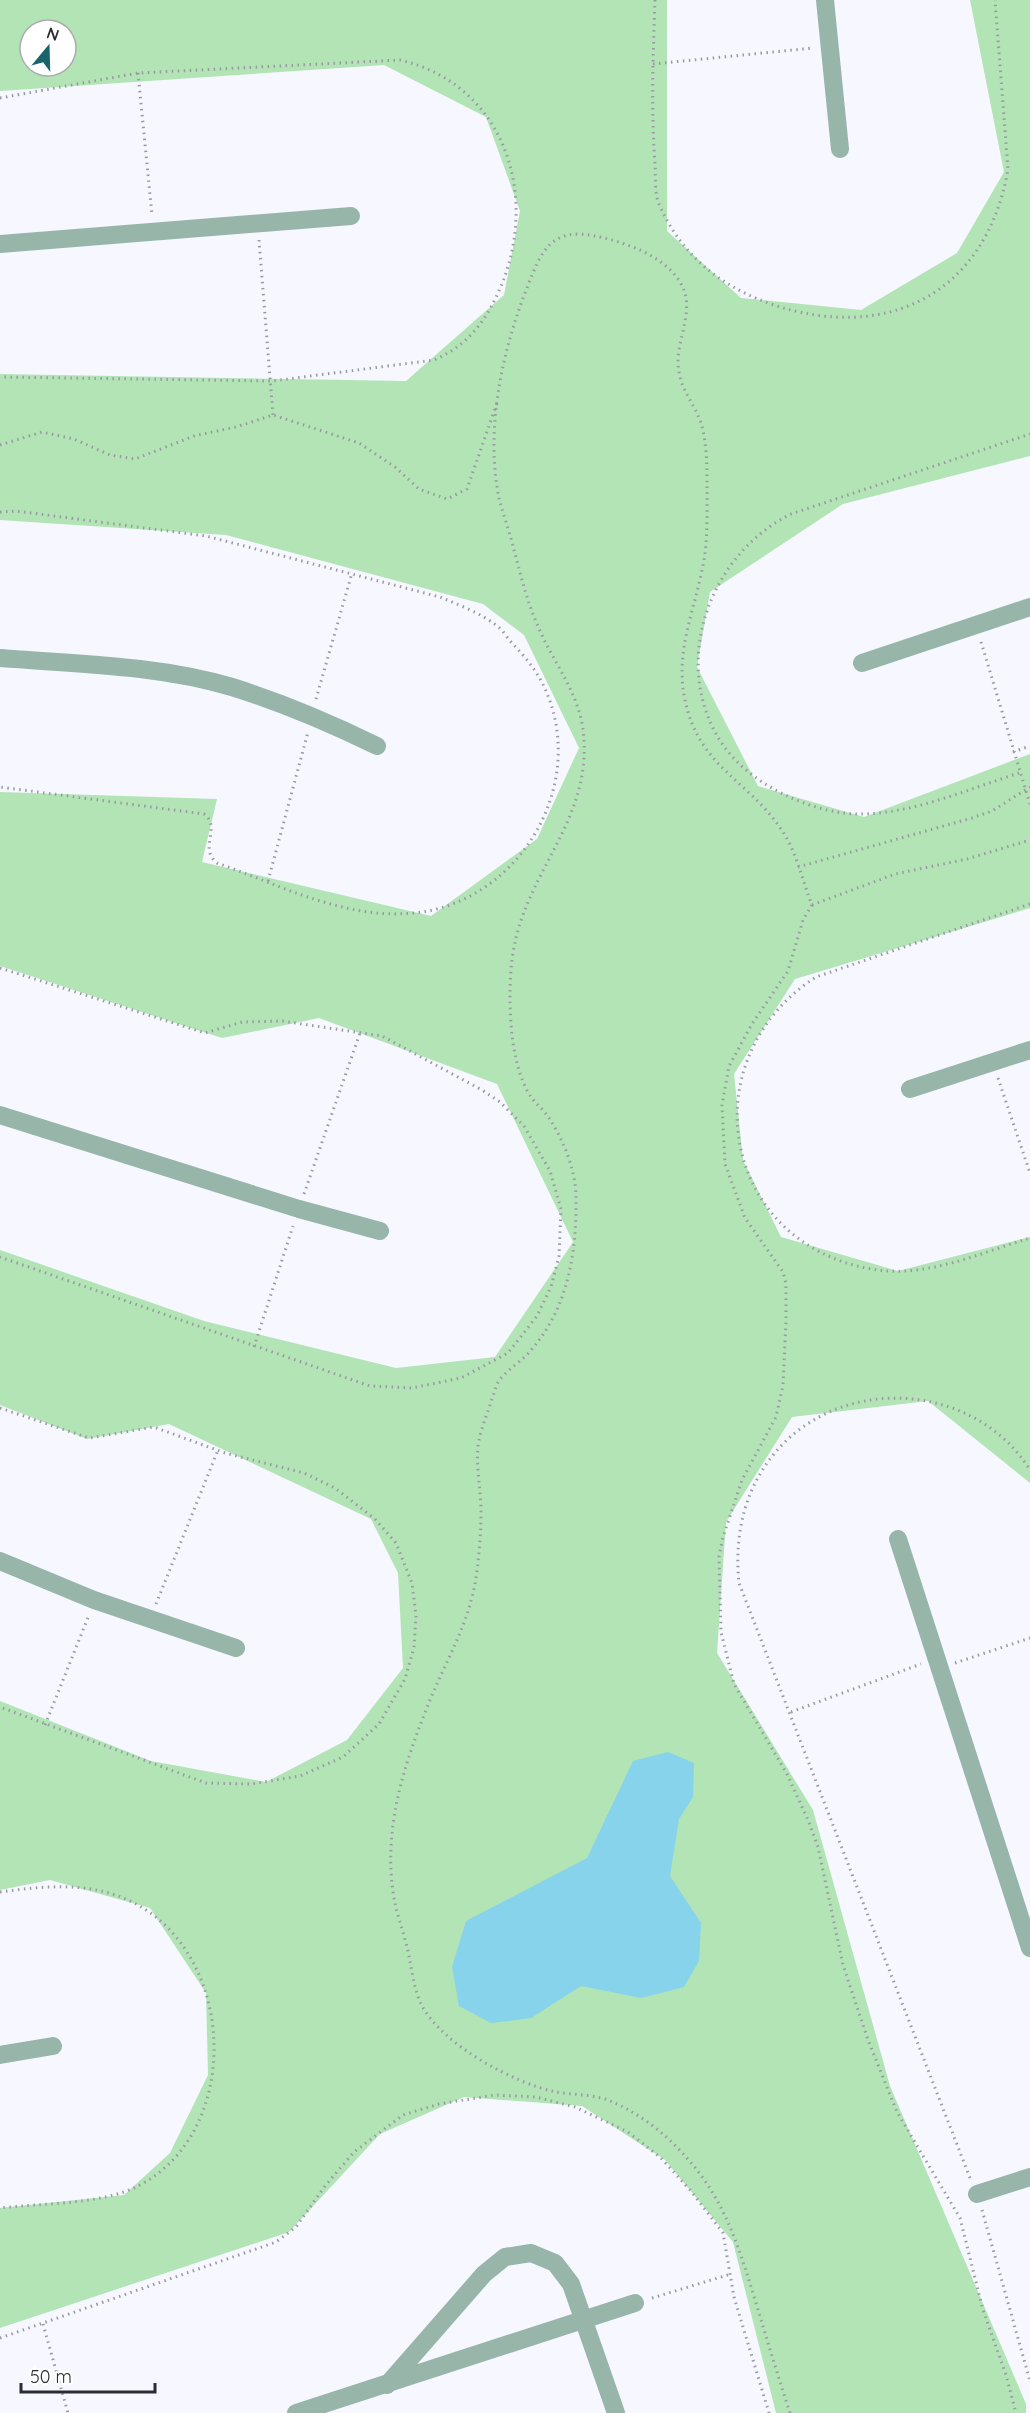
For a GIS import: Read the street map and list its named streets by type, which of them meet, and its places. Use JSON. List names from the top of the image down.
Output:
{
  "scale_bar": "50 m",
  "north": "top"
}
